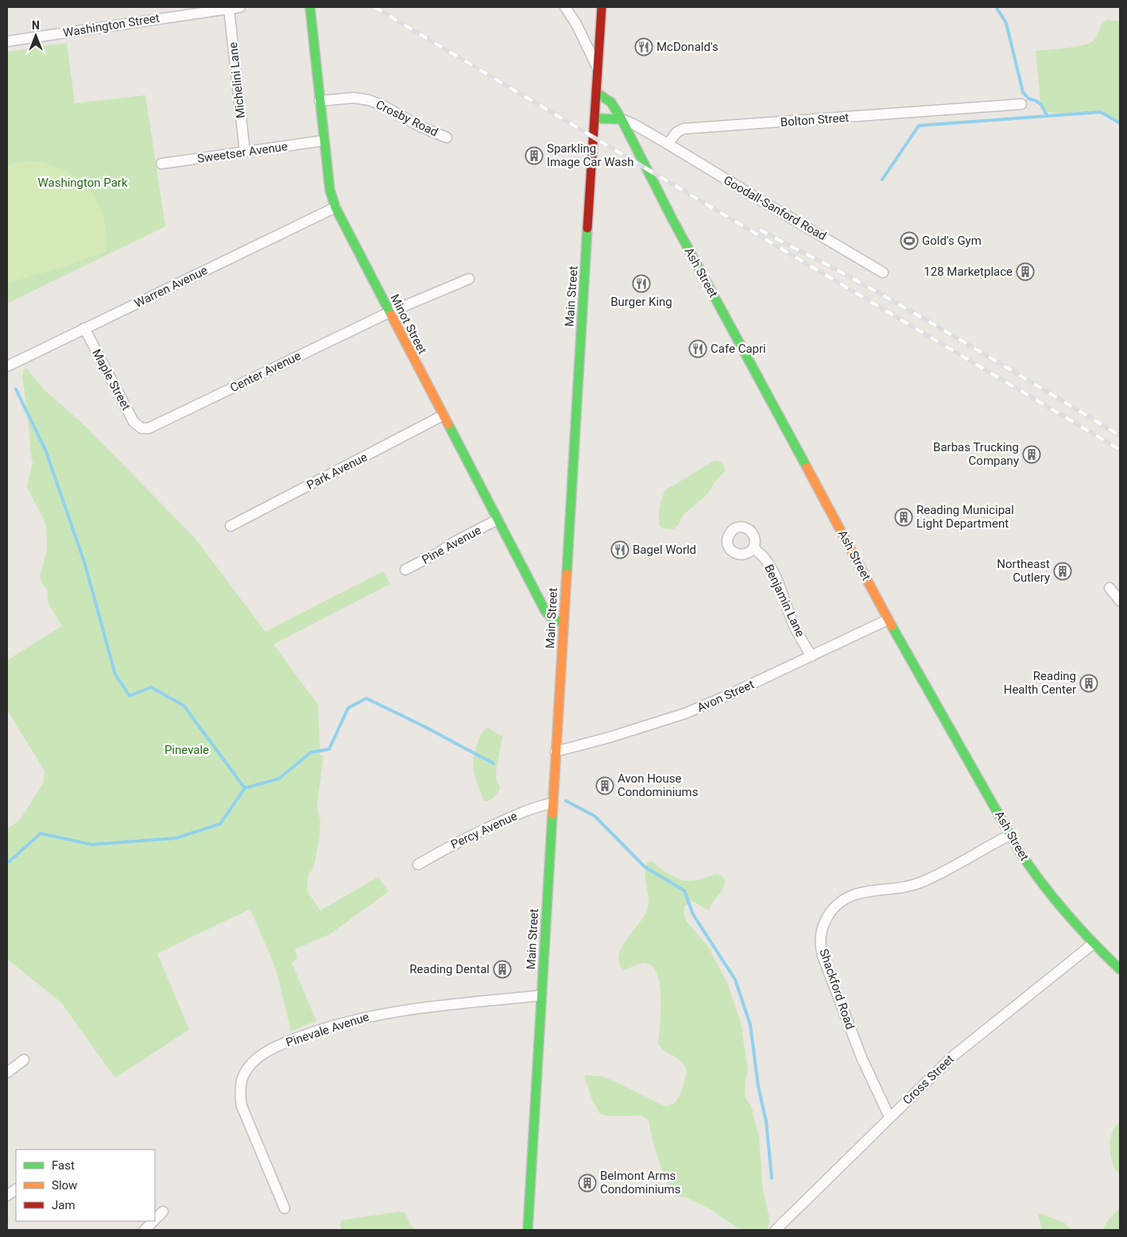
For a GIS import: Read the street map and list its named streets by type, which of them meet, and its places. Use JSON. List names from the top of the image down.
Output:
{
  "streets": {
    "street": [
      "Washington Street",
      "Michelini Lane",
      "Crosby Road",
      "Bolton Street",
      "Sweetser Avenue",
      "Goodall-Sanford Road",
      "Ash Street",
      "Warren Avenue",
      "Main Street",
      "Minot Street",
      "Center Avenue",
      "Maple Street",
      "Park Avenue",
      "Pine Avenue",
      "Benjamin Lane",
      "Avon Street",
      "Percy Avenue",
      "Shackford Road",
      "Pinevale Avenue",
      "Cross Street"
    ]
  },
  "crossings": [
    ["Washington Street", "Michelini Lane"],
    ["Michelini Lane", "Sweetser Avenue"],
    ["Crosby Road", "Minot Street"],
    ["Bolton Street", "Goodall-Sanford Road"],
    ["Sweetser Avenue", "Minot Street"],
    ["Ash Street", "Main Street"],
    ["Ash Street", "Avon Street"],
    ["Ash Street", "Shackford Road"],
    ["Ash Street", "Cross Street"],
    ["Warren Avenue", "Minot Street"],
    ["Warren Avenue", "Maple Street"],
    ["Main Street", "Minot Street"],
    ["Main Street", "Avon Street"],
    ["Main Street", "Percy Avenue"],
    ["Main Street", "Pinevale Avenue"],
    ["Minot Street", "Center Avenue"],
    ["Minot Street", "Park Avenue"],
    ["Minot Street", "Pine Avenue"],
    ["Center Avenue", "Maple Street"],
    ["Benjamin Lane", "Avon Street"],
    ["Shackford Road", "Cross Street"]
  ],
  "parks": ["Washington Park", "Pinevale"],
  "places": {
    "restaurant": [
      "McDonald's",
      "Burger King",
      "Cafe Capri",
      "Bagel World"
    ],
    "building": [
      "Sparkling Image Car Wash",
      "128 Marketplace",
      "Barbas Trucking Company",
      "Reading Municipal Light Department",
      "Northeast Cutlery",
      "Reading Health Center",
      "Avon House Condominiums",
      "Reading Dental",
      "Belmont Arms Condominiums"
    ],
    "sports": ["Gold's Gym"]
  },
  "legend": ["Fast", "Slow", "Jam"],
  "north": "top"
}
